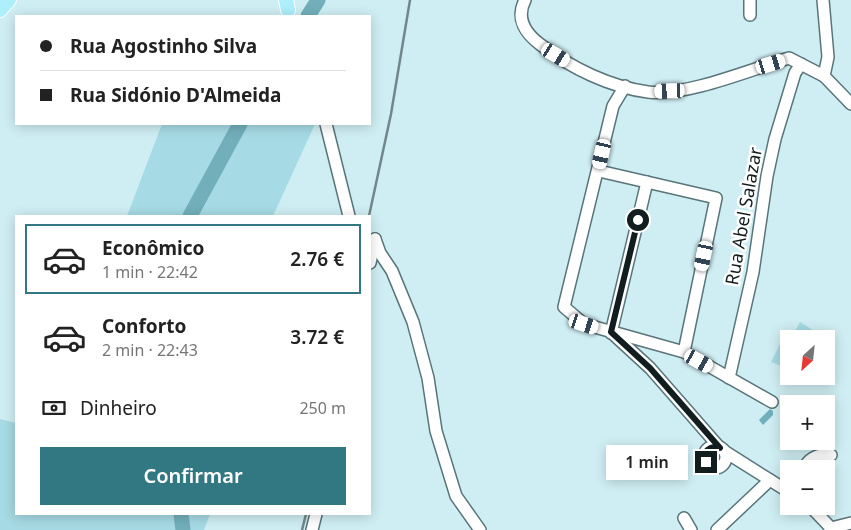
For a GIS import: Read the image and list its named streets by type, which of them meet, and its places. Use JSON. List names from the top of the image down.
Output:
{
  "streets": {
    "street": ["Rua Abel Salazar"]
  },
  "north": "bottom left",
  "page": {
    "banner": ["Rua Agostinho Silva", "Rua Sidónio D'Almeida"],
    "list": [
      {
        "name": "Econômico",
        "note": "1 min · 22:42",
        "value": "2.76 €"
      },
      {
        "name": "Conforto",
        "note": "2 min · 22:43",
        "value": "3.72 €"
      }
    ],
    "map_buttons": ["+", "−"],
    "pay": ["Dinheiro", "250 m"],
    "buttons": "Confirmar",
    "bubble": "1 min"
  }
}
